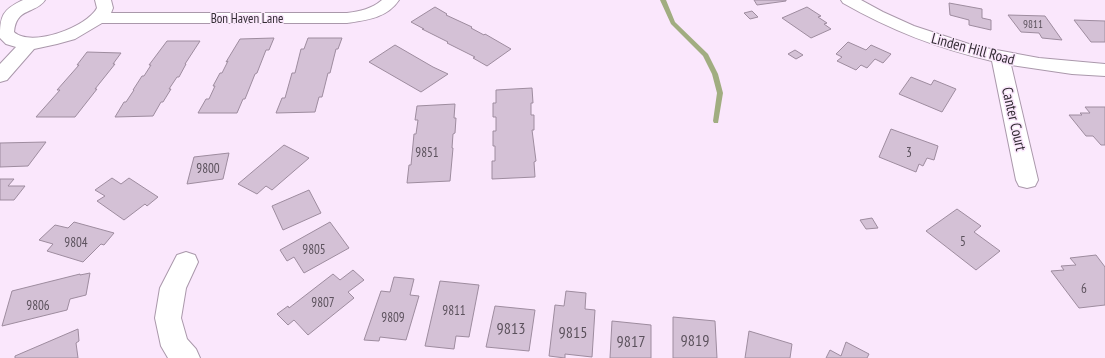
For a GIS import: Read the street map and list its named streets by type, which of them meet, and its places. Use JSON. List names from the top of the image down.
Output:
{
  "streets": {
    "street": ["Bon Haven Lane", "Linden Hill Road", "Canter Court"]
  },
  "crossings": [
    ["Linden Hill Road", "Canter Court"]
  ],
  "house_numbers": [
    "9811",
    "9851",
    "3",
    "9800",
    "5",
    "9804",
    "9805",
    "6",
    "9807",
    "9806",
    "9811",
    "9809",
    "9813",
    "9815",
    "9819",
    "9817"
  ]
}
